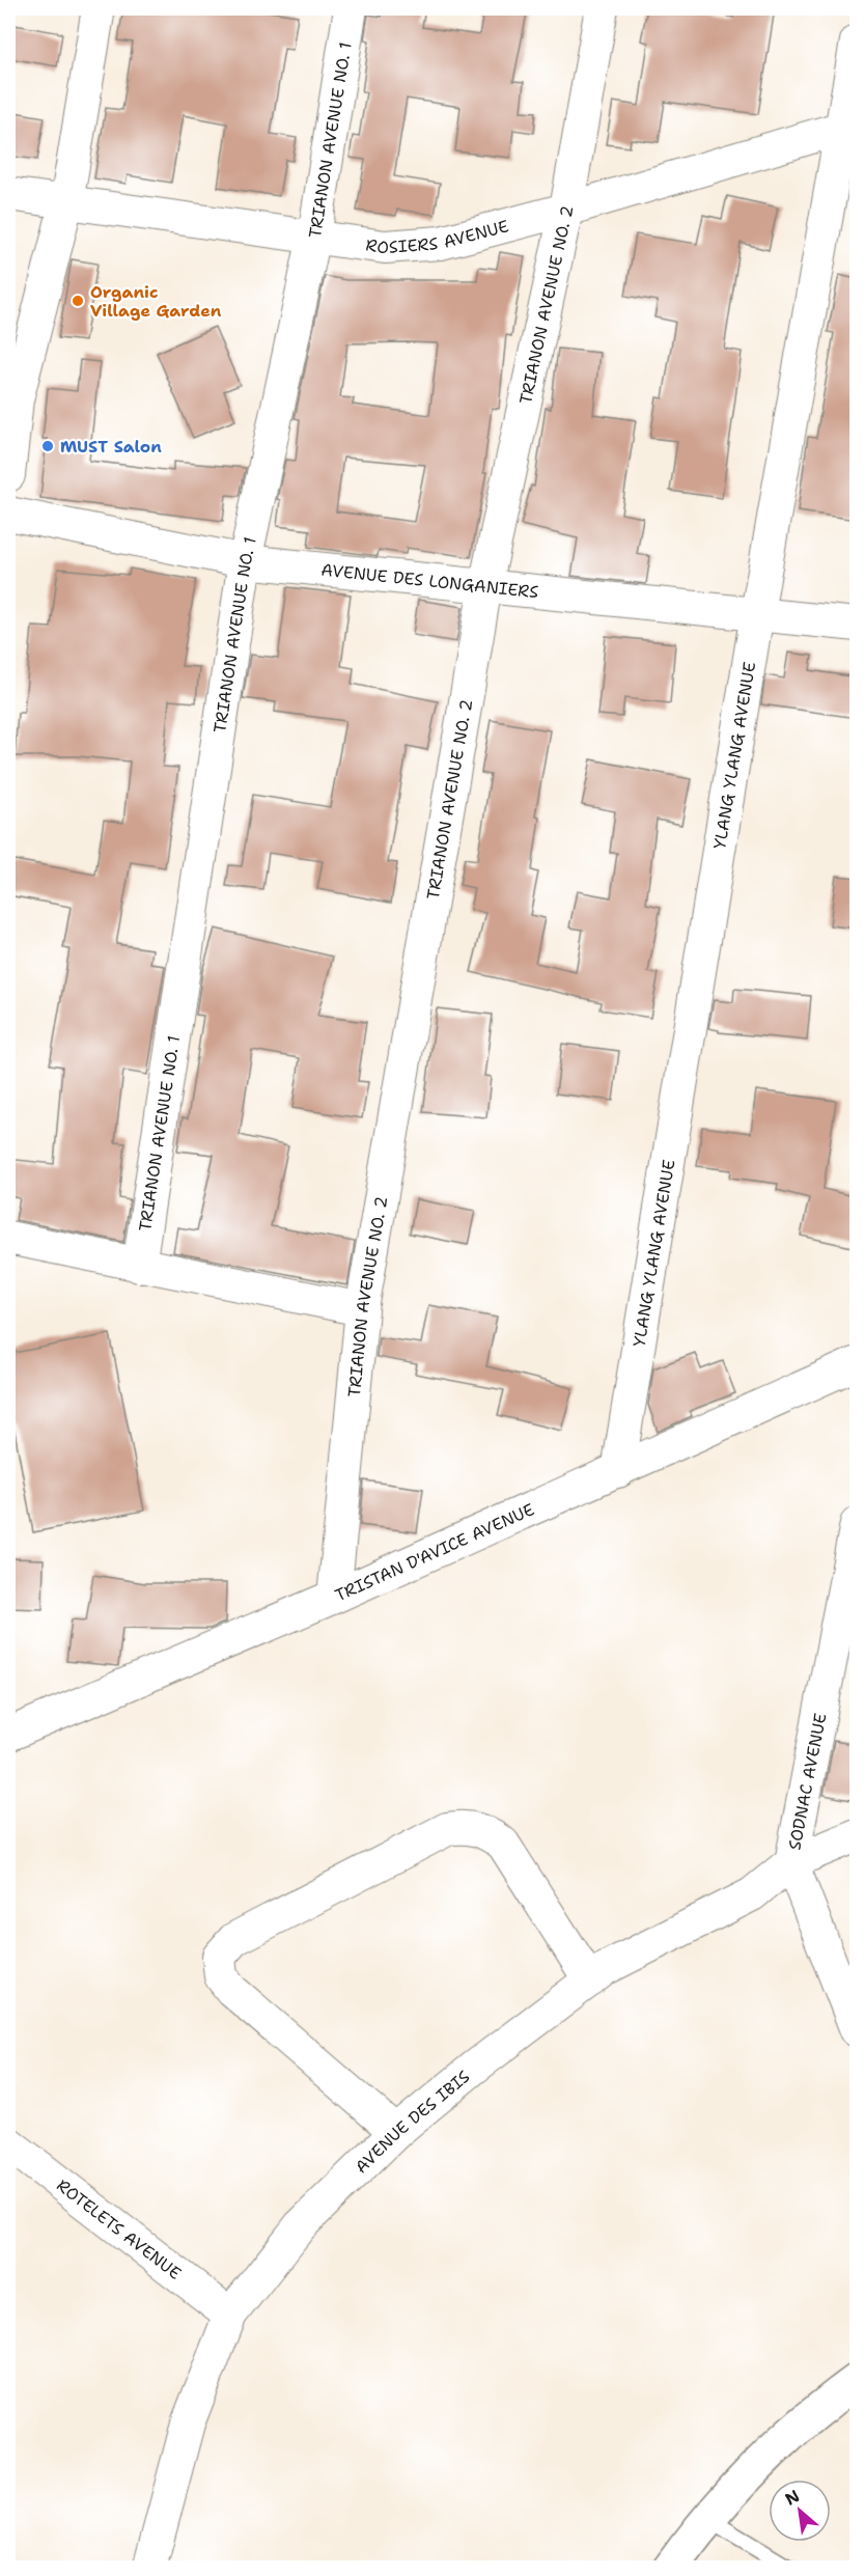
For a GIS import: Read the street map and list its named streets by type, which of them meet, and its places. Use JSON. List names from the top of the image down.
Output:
{
  "streets": {
    "street": [
      "TRIANON AVENUE NO. 1",
      "ROSIERS AVENUE",
      "TRIANON AVENUE NO. 2",
      "AVENUE DES LONGANIERS",
      "YLANG YLANG AVENUE",
      "TRISTAN D'AVICE AVENUE",
      "SODNAC AVENUE",
      "AVENUE DES IBIS",
      "ROTELETS AVENUE"
    ]
  },
  "crossings": [
    ["TRIANON AVENUE NO. 1", "ROSIERS AVENUE"],
    ["TRIANON AVENUE NO. 1", "AVENUE DES LONGANIERS"],
    ["ROSIERS AVENUE", "TRIANON AVENUE NO. 2"],
    ["ROSIERS AVENUE", "YLANG YLANG AVENUE"],
    ["TRIANON AVENUE NO. 2", "AVENUE DES LONGANIERS"],
    ["TRIANON AVENUE NO. 2", "TRISTAN D'AVICE AVENUE"],
    ["AVENUE DES LONGANIERS", "YLANG YLANG AVENUE"],
    ["YLANG YLANG AVENUE", "TRISTAN D'AVICE AVENUE"],
    ["SODNAC AVENUE", "AVENUE DES IBIS"],
    ["AVENUE DES IBIS", "ROTELETS AVENUE"]
  ],
  "places": ["Organic Village Garden", "MUST Salon"],
  "north": "top left"
}
